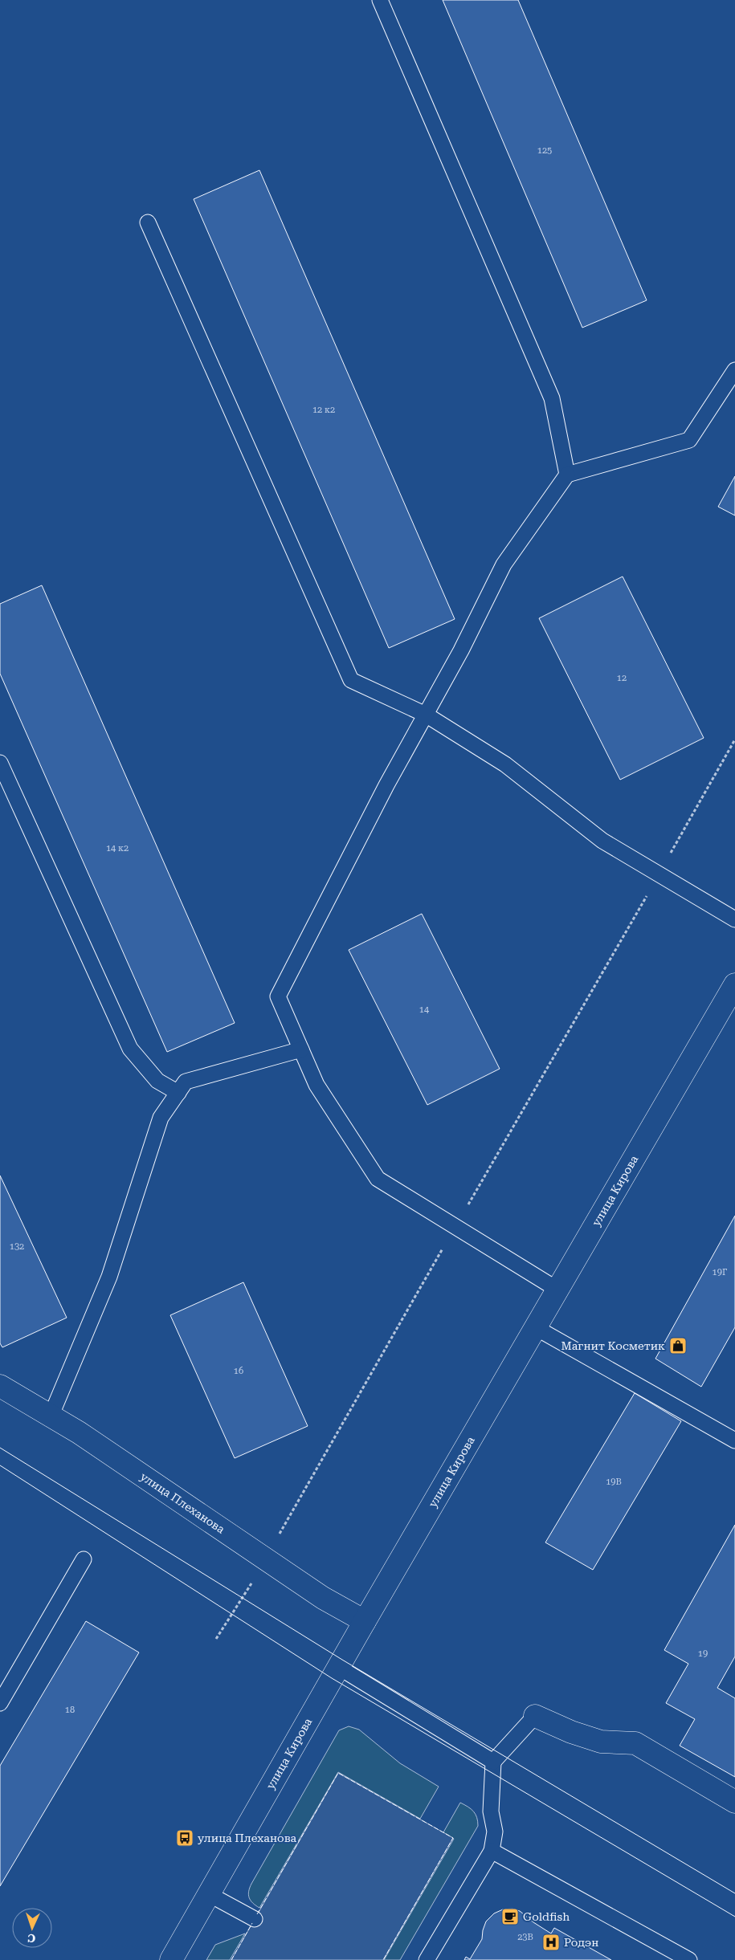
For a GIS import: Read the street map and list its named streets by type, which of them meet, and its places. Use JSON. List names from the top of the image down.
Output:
{
  "streets": {
    "main road": ["улица Кирова", "улица Плеханова"]
  },
  "crossings": [
    ["улица Кирова", "улица Плеханова"]
  ],
  "places": {
    "shop": ["Магнит Косметик"],
    "bus stop": ["улица Плеханова"],
    "cafe": ["Goldfish"],
    "hospital": ["Родэн"]
  },
  "house_numbers": [
    "125",
    "12 к2",
    "12",
    "14 к2",
    "14",
    "132",
    "19Г",
    "16",
    "19В",
    "19",
    "18",
    "23В"
  ],
  "north": "bottom"
}
